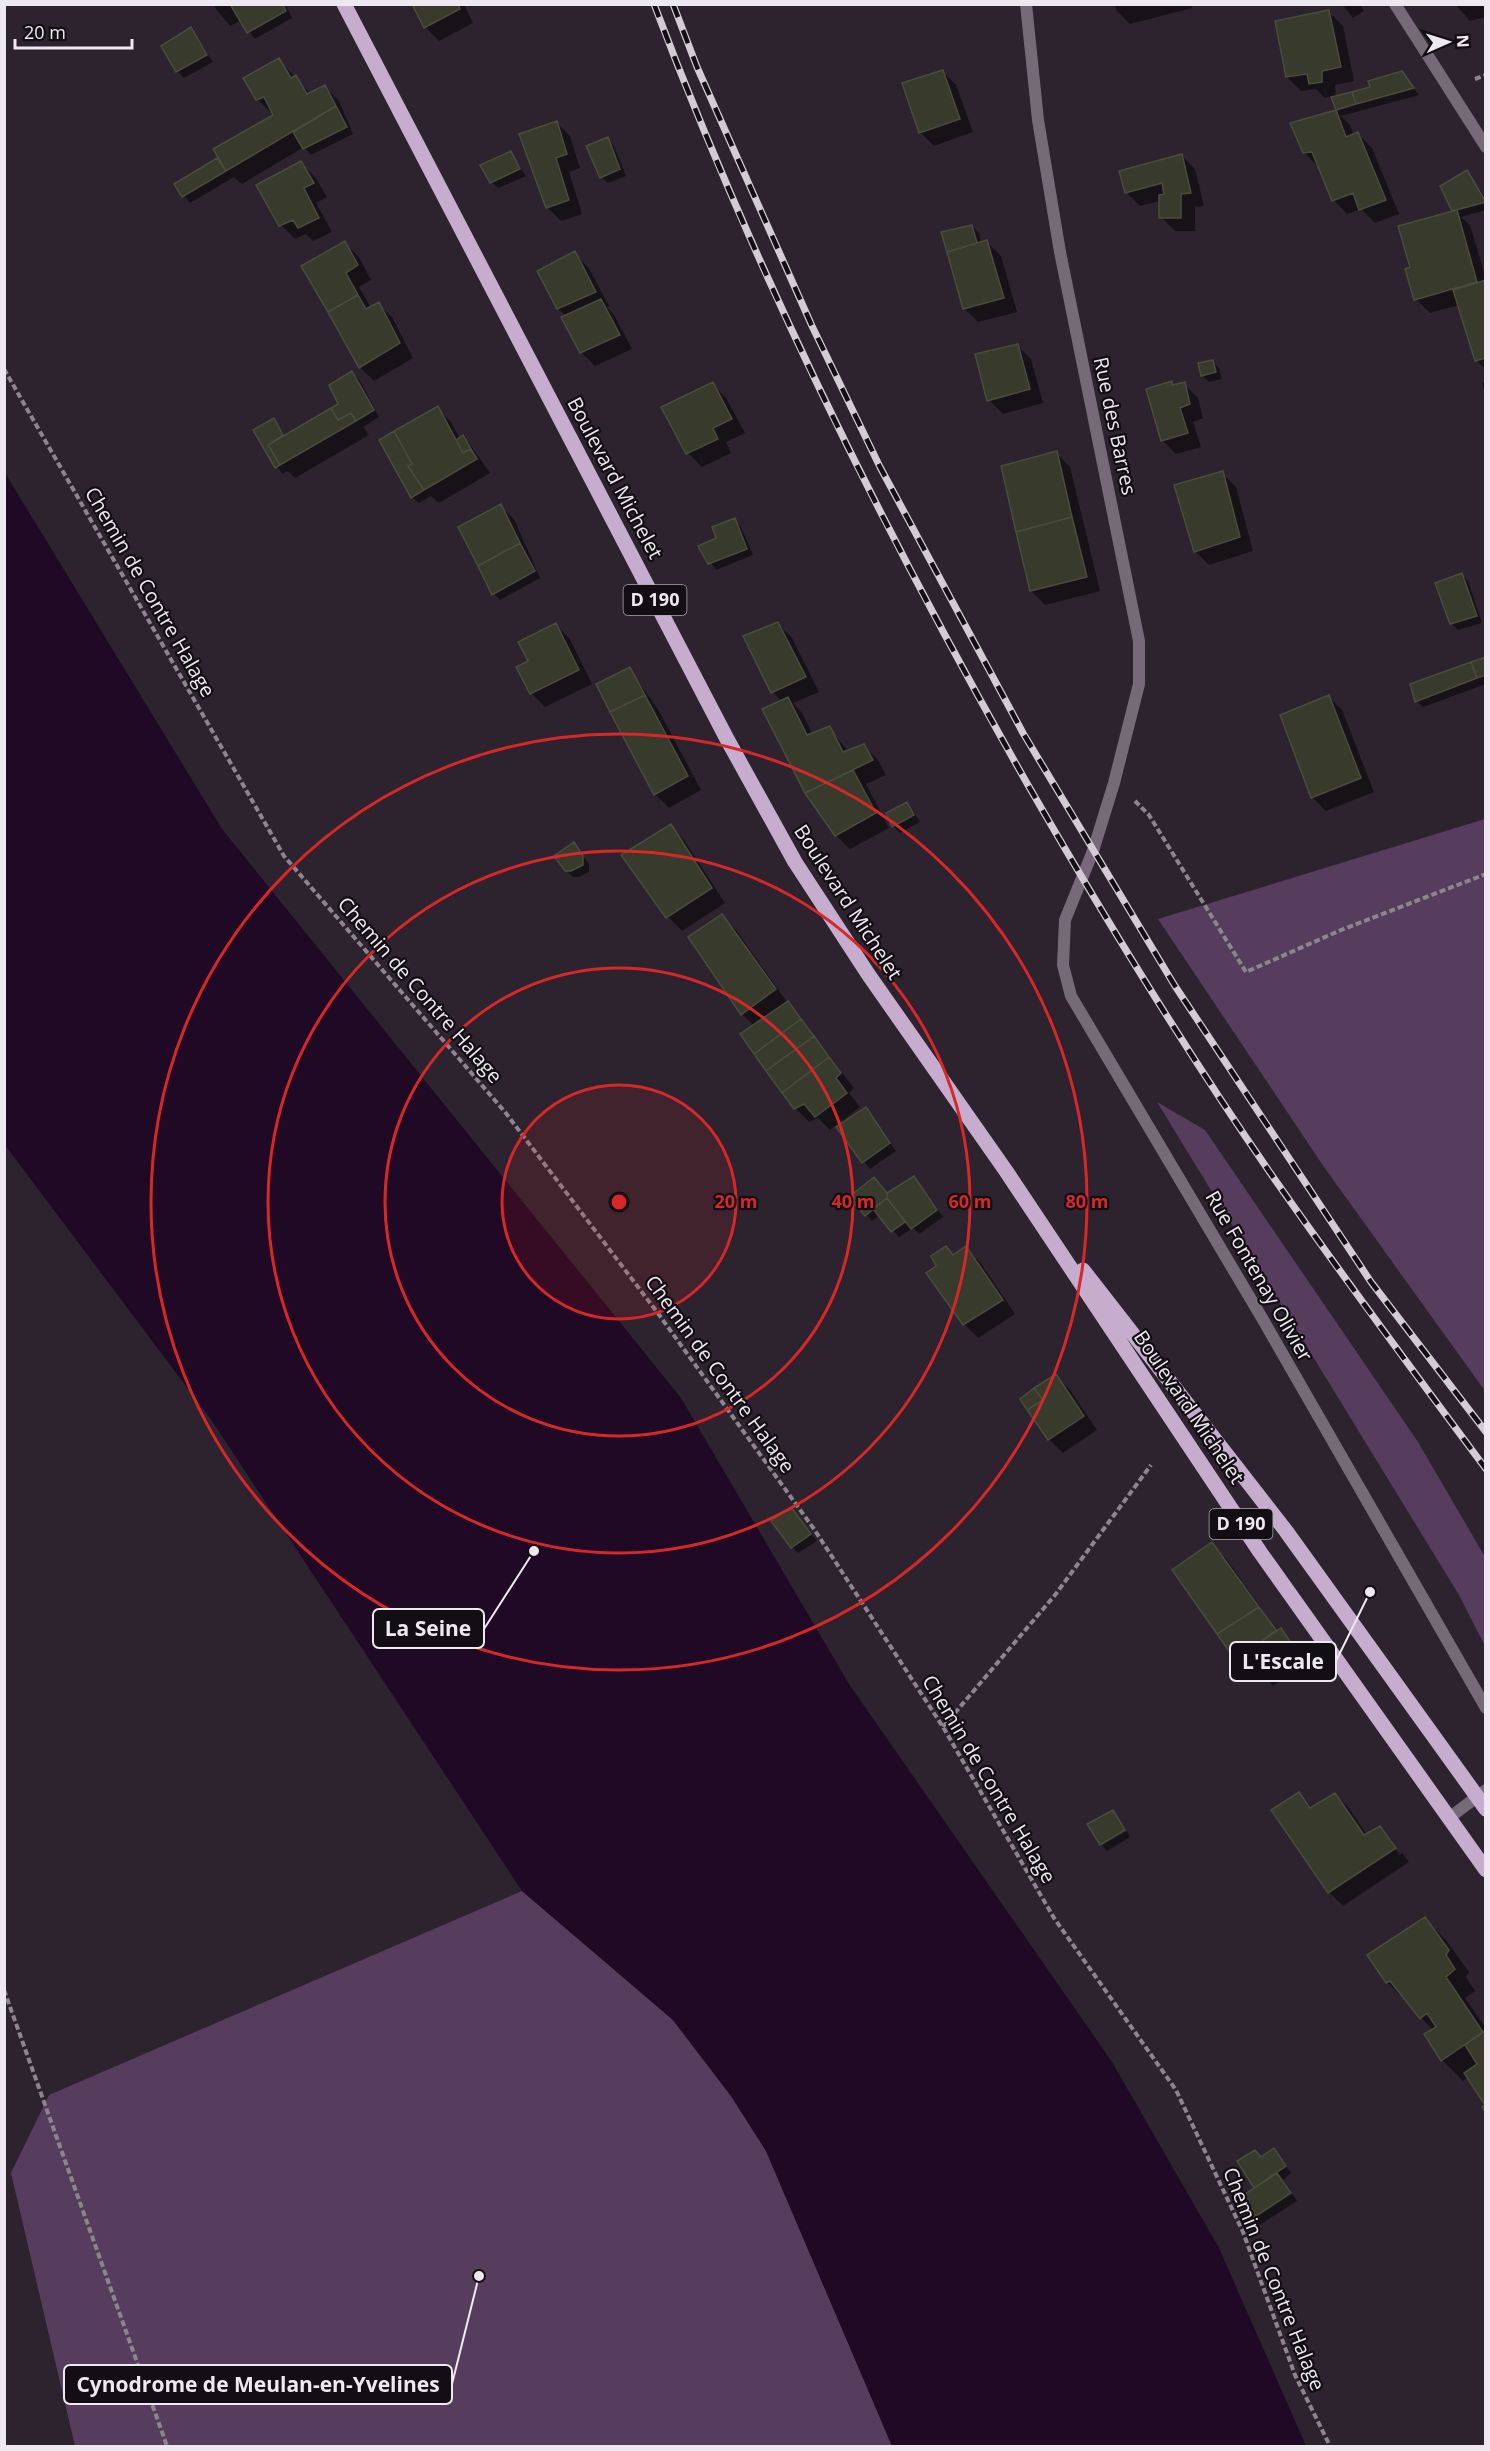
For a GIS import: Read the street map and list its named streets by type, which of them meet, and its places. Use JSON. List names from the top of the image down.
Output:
{
  "streets": {
    "main road": ["Boulevard Michelet", "D 190"],
    "street": ["Rue des Barres", "Rue Fontenay Olivier"],
    "path": ["Chemin de Contre Halage"]
  },
  "crossings": [
    ["Rue des Barres", "Rue Fontenay Olivier"]
  ],
  "places": ["La Seine", "L'Escale", "Cynodrome de Meulan-en-Yvelines"],
  "scale_bar": "20 m",
  "north": "right",
  "rings": [
    "20 m",
    "40 m",
    "60 m",
    "80 m"
  ]
}
